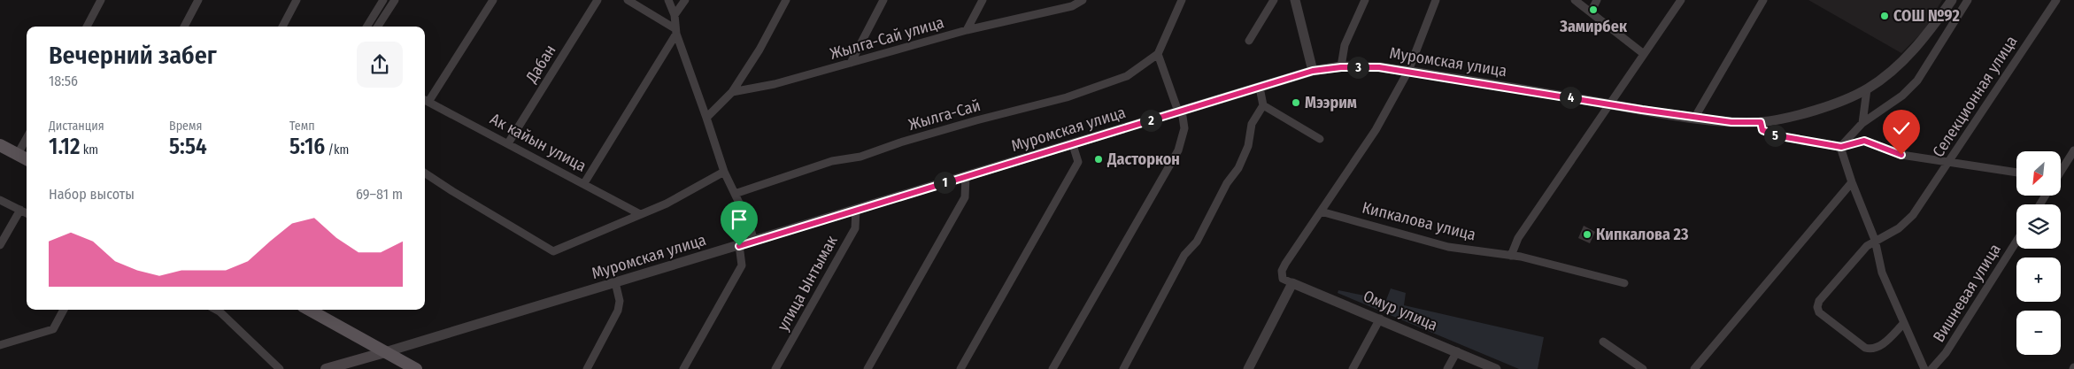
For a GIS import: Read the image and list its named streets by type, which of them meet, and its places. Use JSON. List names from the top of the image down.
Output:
{
  "streets": {
    "main road": ["Муромская улица"],
    "street": [
      "Жылга-Сай улица",
      "Дабан",
      "Селекционная улица",
      "Жылга-Сай",
      "Ак кайын улица",
      "Кипкалова улица",
      "улица Ынтымак",
      "Вишневая улица",
      "Омур улица"
    ]
  },
  "crossings": [
    ["Муромская улица", "улица Ынтымак"],
    ["Дабан", "Ак кайын улица"]
  ],
  "places": [
    "Замирбек",
    "СОШ №92",
    "Мээрим",
    "Дасторкон",
    "Кипкалова 23"
  ],
  "north": "bottom left",
  "page": {
    "heading": ["Вечерний забег", "18:56"],
    "pins": [
      "3",
      "4",
      "2",
      "5",
      "1"
    ],
    "stats": [
      ["Дистанция", "1.12 km"],
      ["Время", "5:54"],
      ["Темп", "5:16 /km"]
    ],
    "map_buttons": ["+", "−"],
    "chart": ["Набор высоты", "69–81 m"]
  }
}
